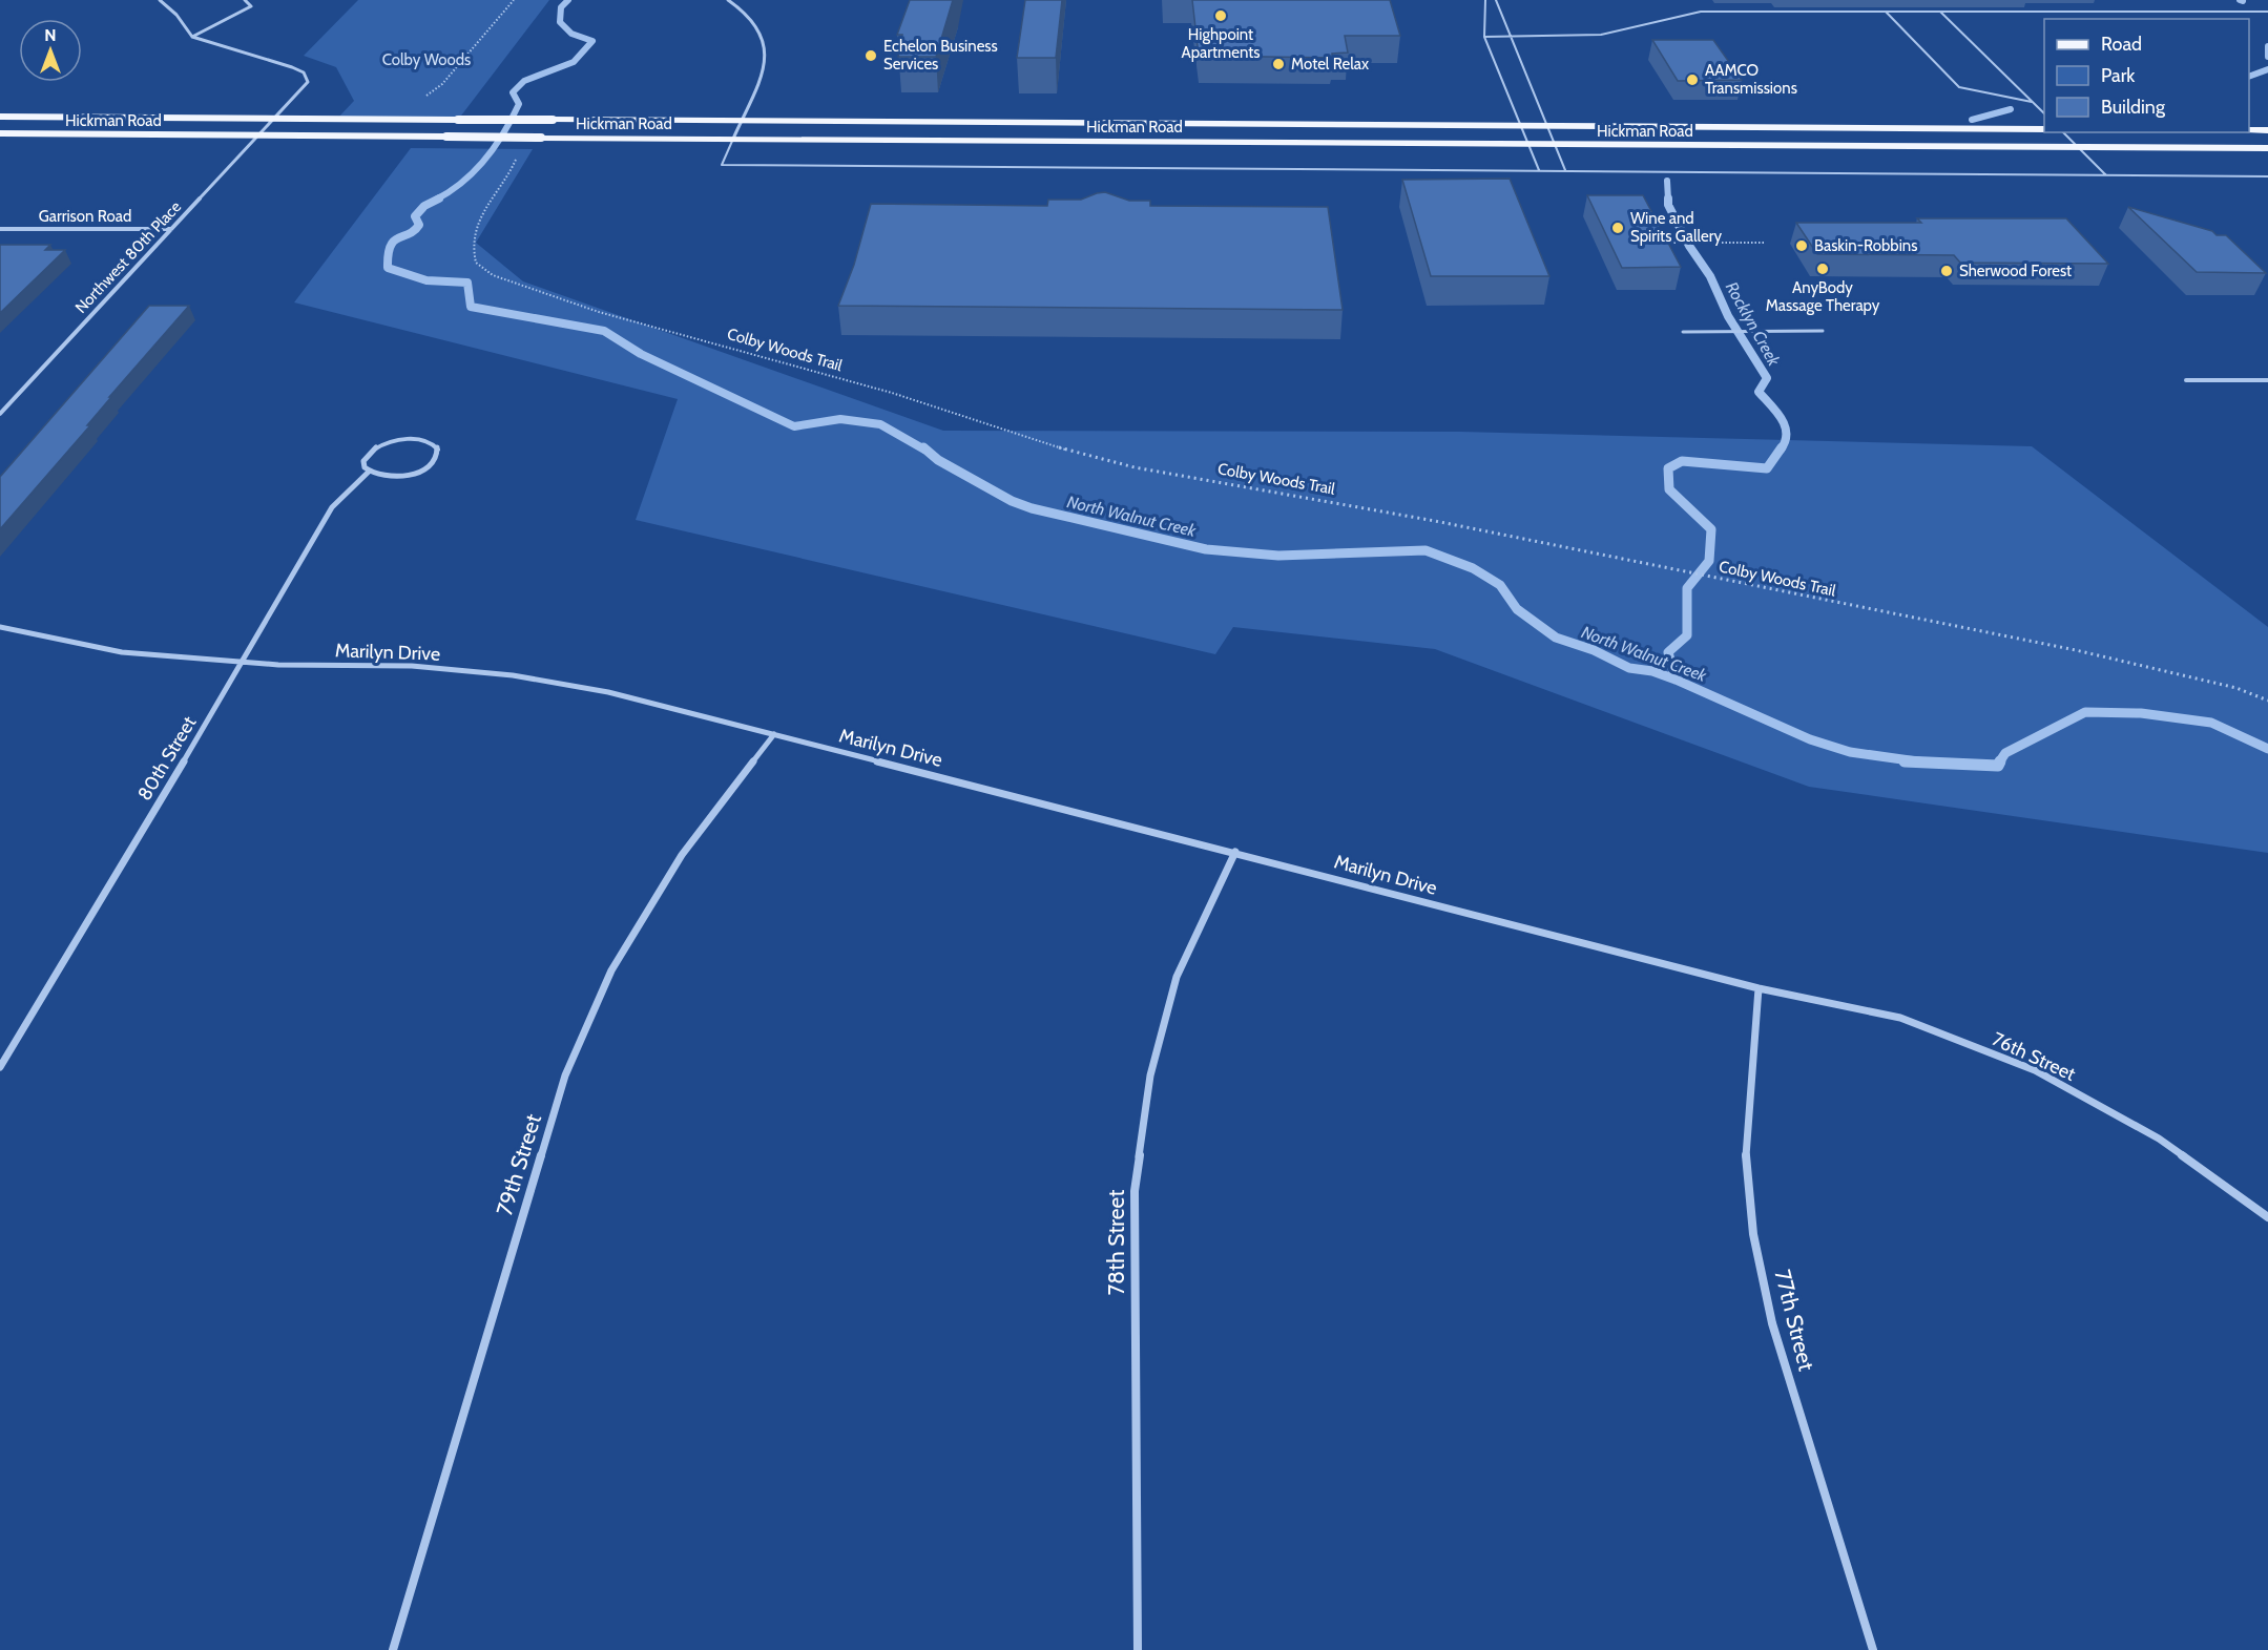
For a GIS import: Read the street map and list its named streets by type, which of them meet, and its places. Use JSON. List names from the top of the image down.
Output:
{
  "streets": {
    "main road": ["Hickman Road"],
    "street": [
      "Garrison Road",
      "Northwest 80th Place",
      "Marilyn Drive",
      "80th Street",
      "76th Street",
      "79th Street",
      "78th Street",
      "77th Street"
    ],
    "path": ["Colby Woods Trail"]
  },
  "crossings": [
    ["Hickman Road", "Northwest 80th Place"],
    ["Garrison Road", "Northwest 80th Place"],
    ["Marilyn Drive", "80th Street"],
    ["Marilyn Drive", "76th Street"],
    ["Marilyn Drive", "79th Street"],
    ["Marilyn Drive", "78th Street"],
    ["Marilyn Drive", "77th Street"],
    ["76th Street", "77th Street"]
  ],
  "water": ["Rocklyn Creek", "North Walnut Creek"],
  "parks": ["Colby Woods"],
  "places": [
    "Highpoint Apartments",
    "Echelon Business Services",
    "Motel Relax",
    "AAMCO Transmissions",
    "Wine and Spirits Gallery",
    "Baskin-Robbins",
    "AnyBody Massage Therapy",
    "Sherwood Forest"
  ],
  "legend": ["Road", "Park", "Building"],
  "north": "top"
}
